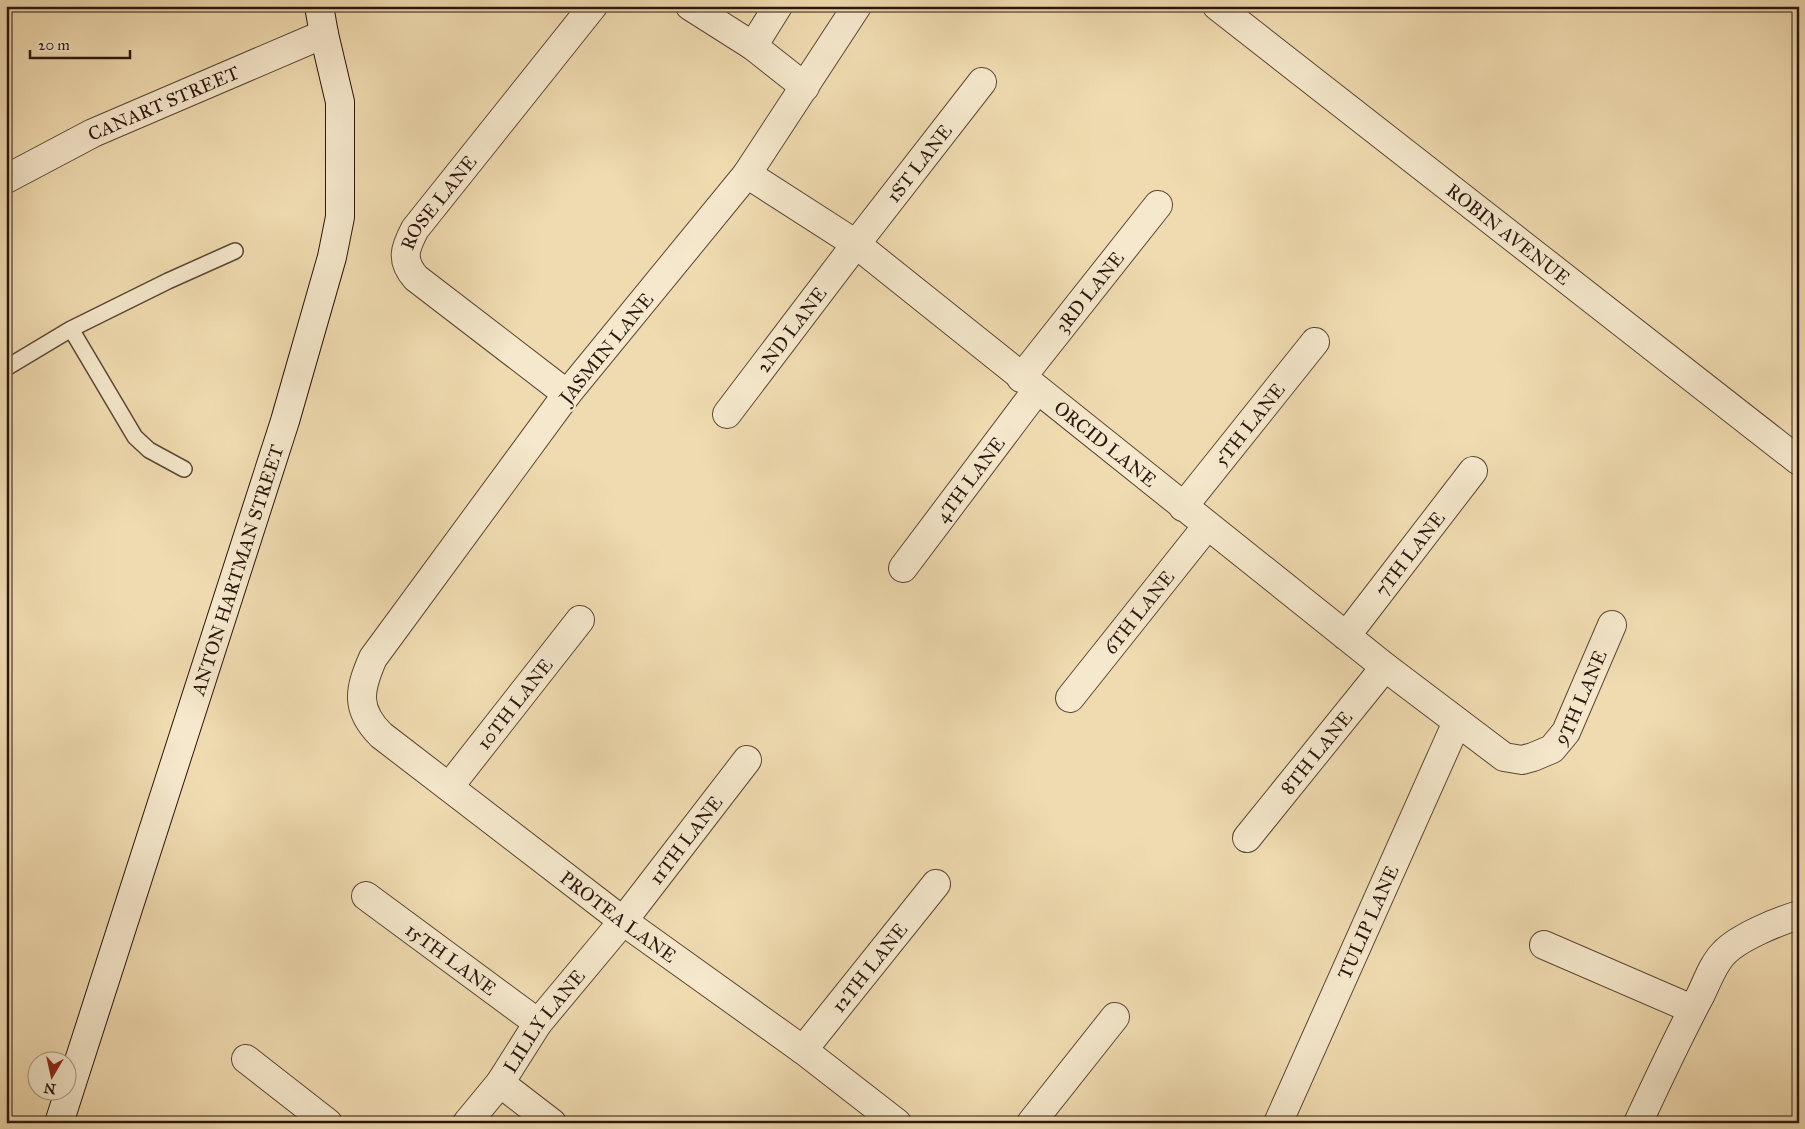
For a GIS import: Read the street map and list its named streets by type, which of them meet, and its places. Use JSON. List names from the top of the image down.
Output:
{
  "streets": {
    "street": [
      "CANART STREET",
      "1ST LANE",
      "ROSE LANE",
      "ROBIN AVENUE",
      "3RD LANE",
      "2ND LANE",
      "JASMIN LANE",
      "5TH LANE",
      "ORCID LANE",
      "4TH LANE",
      "7TH LANE",
      "ANTON HARTMAN STREET",
      "6TH LANE",
      "9TH LANE",
      "10TH LANE",
      "8TH LANE",
      "11TH LANE",
      "PROTEA LANE",
      "TULIP LANE",
      "15TH LANE",
      "12TH LANE",
      "LILLY LANE"
    ]
  },
  "crossings": [
    ["CANART STREET", "ANTON HARTMAN STREET"],
    ["1ST LANE", "2ND LANE"],
    ["1ST LANE", "ORCID LANE"],
    ["ROSE LANE", "JASMIN LANE"],
    ["3RD LANE", "ORCID LANE"],
    ["3RD LANE", "4TH LANE"],
    ["2ND LANE", "ORCID LANE"],
    ["JASMIN LANE", "ORCID LANE"],
    ["JASMIN LANE", "PROTEA LANE"],
    ["5TH LANE", "ORCID LANE"],
    ["ORCID LANE", "4TH LANE"],
    ["ORCID LANE", "7TH LANE"],
    ["ORCID LANE", "6TH LANE"],
    ["ORCID LANE", "9TH LANE"],
    ["ORCID LANE", "8TH LANE"],
    ["ORCID LANE", "TULIP LANE"],
    ["9TH LANE", "TULIP LANE"],
    ["10TH LANE", "PROTEA LANE"],
    ["11TH LANE", "PROTEA LANE"],
    ["11TH LANE", "LILLY LANE"],
    ["PROTEA LANE", "12TH LANE"],
    ["PROTEA LANE", "LILLY LANE"],
    ["15TH LANE", "LILLY LANE"]
  ],
  "scale_bar": "20 m",
  "north": "bottom"
}
